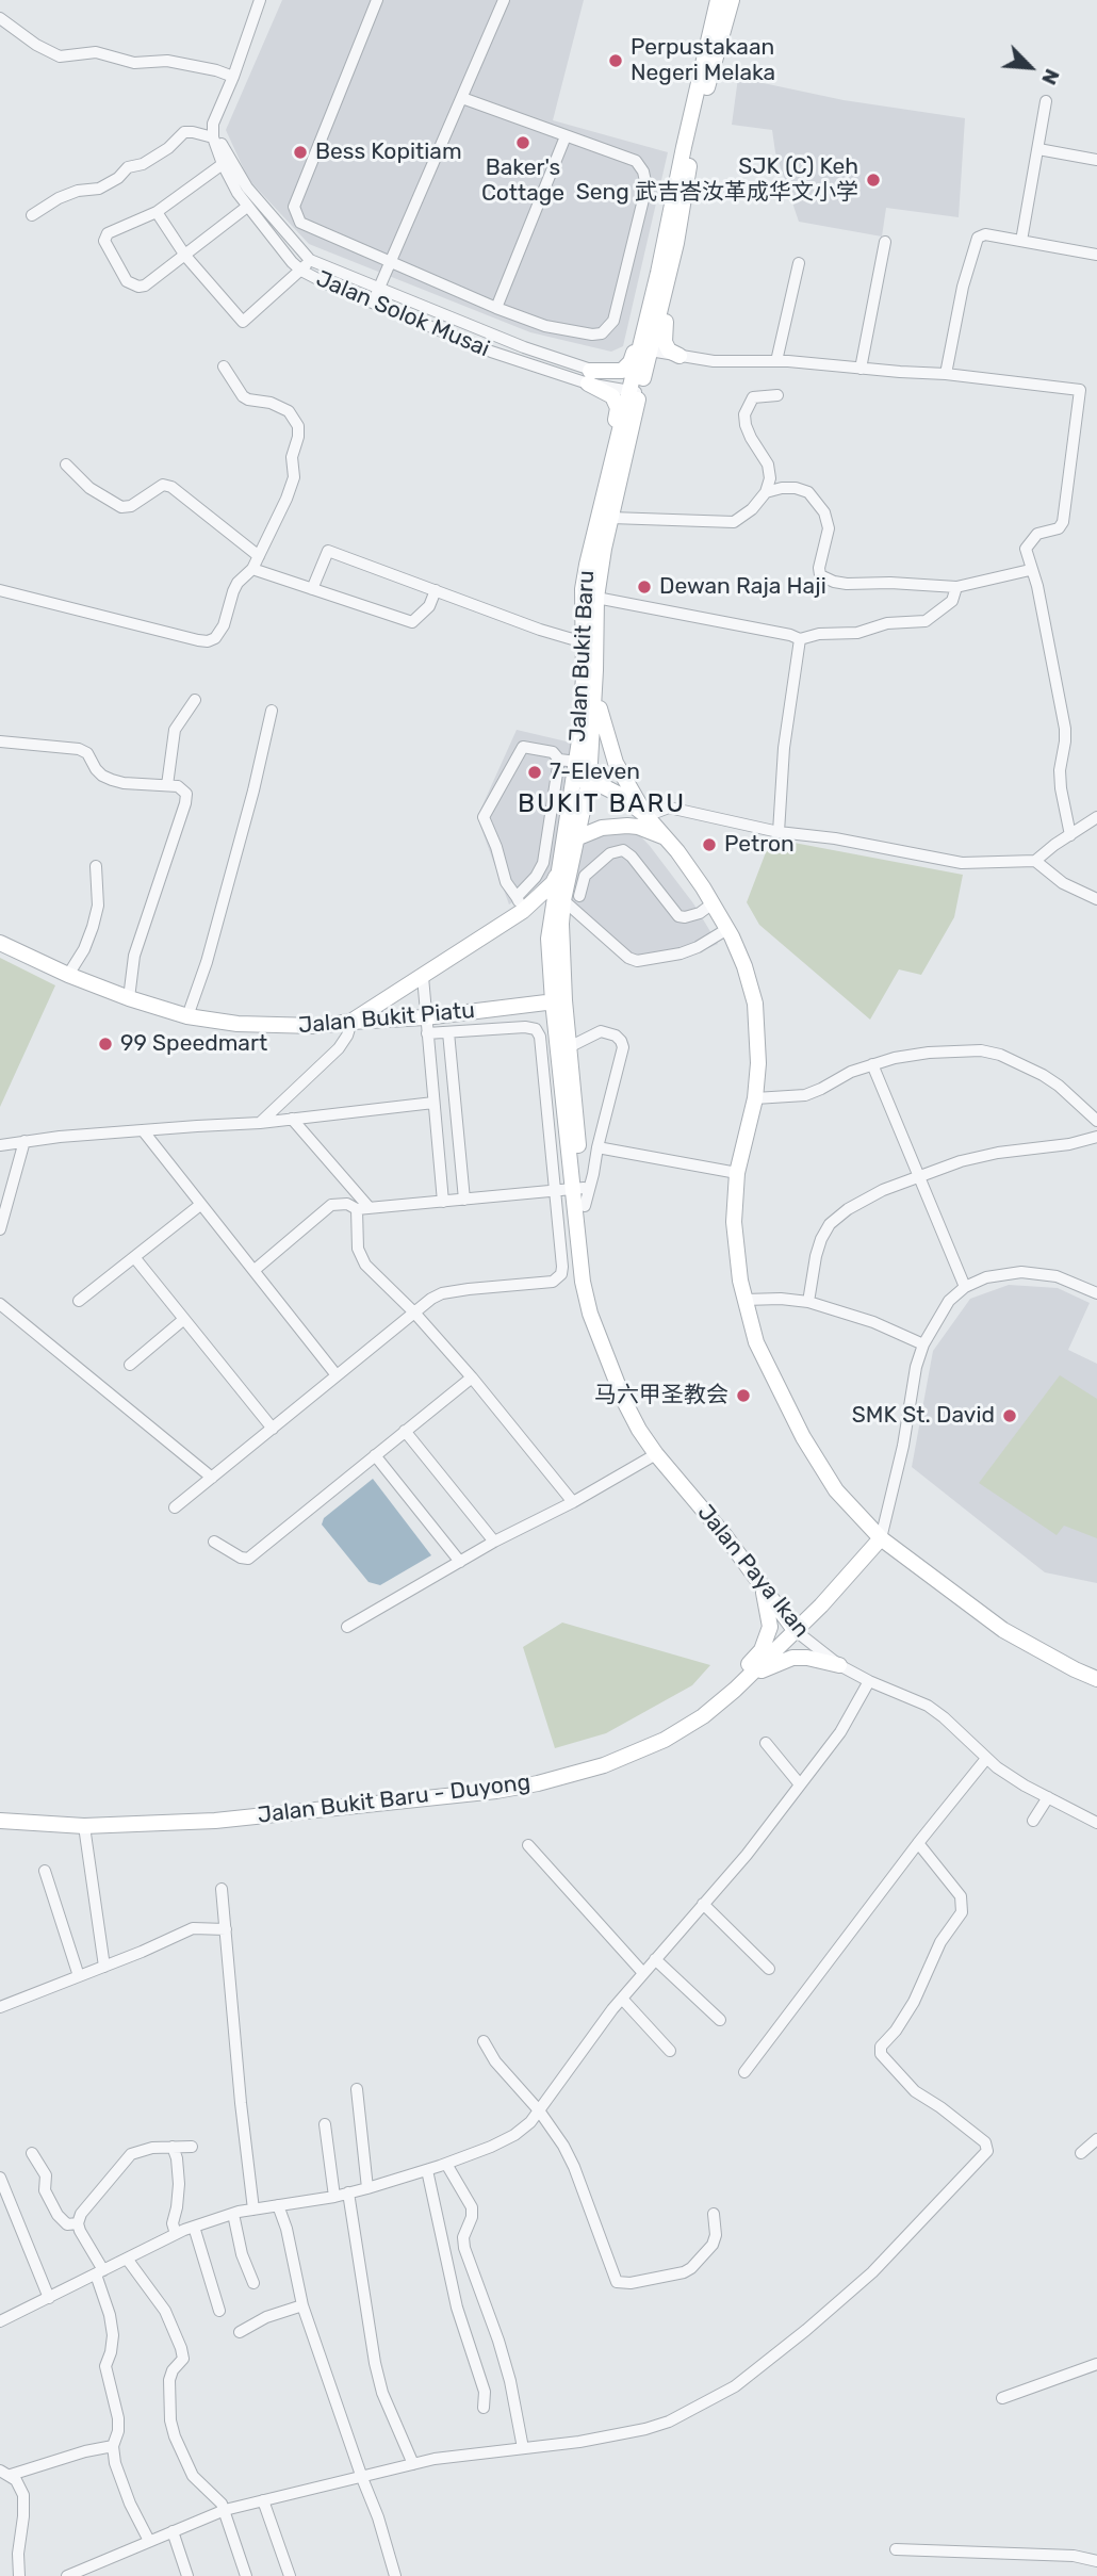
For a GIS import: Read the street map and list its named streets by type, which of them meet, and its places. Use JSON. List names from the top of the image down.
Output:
{
  "streets": {
    "main road": [
      "Jalan Bukit Baru",
      "Jalan Bukit Piatu",
      "Jalan Paya Ikan",
      "Jalan Bukit Baru - Duyong"
    ],
    "street": ["Jalan Solok Musai"]
  },
  "crossings": [
    ["Jalan Solok Musai", "Jalan Bukit Baru"],
    ["Jalan Bukit Baru", "Jalan Bukit Piatu"],
    ["Jalan Bukit Baru", "Jalan Paya Ikan"],
    ["Jalan Paya Ikan", "Jalan Bukit Baru - Duyong"]
  ],
  "districts": ["BUKIT BARU"],
  "places": [
    "Perpustakaan Negeri Melaka",
    "Baker's Cottage",
    "Bess Kopitiam",
    "SJK (C) Keh Seng 武吉峇汝革成华文小学",
    "Dewan Raja Haji",
    "7-Eleven",
    "Petron",
    "99 Speedmart",
    "马六甲圣教会",
    "SMK St. David"
  ],
  "north": "bottom right"
}
